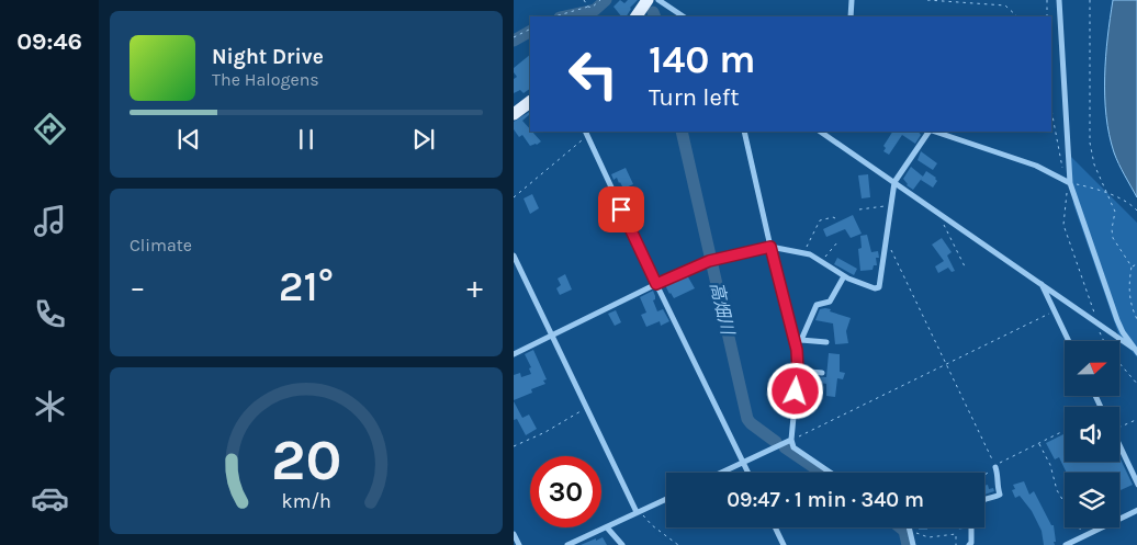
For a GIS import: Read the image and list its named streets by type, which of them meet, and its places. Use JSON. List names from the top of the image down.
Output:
{
  "water": ["高畑川"],
  "north": "right",
  "page": {
    "tabs": "09:46",
    "turn": ["140 m", "Turn left"],
    "song": ["Night Drive", "The Halogens"],
    "tile": "Climate",
    "heat": ["−", "21°", "+"],
    "limit": "30",
    "trip": "09:47 · 1 min · 340 m",
    "gauge": ["20", "km/h"]
  }
}
